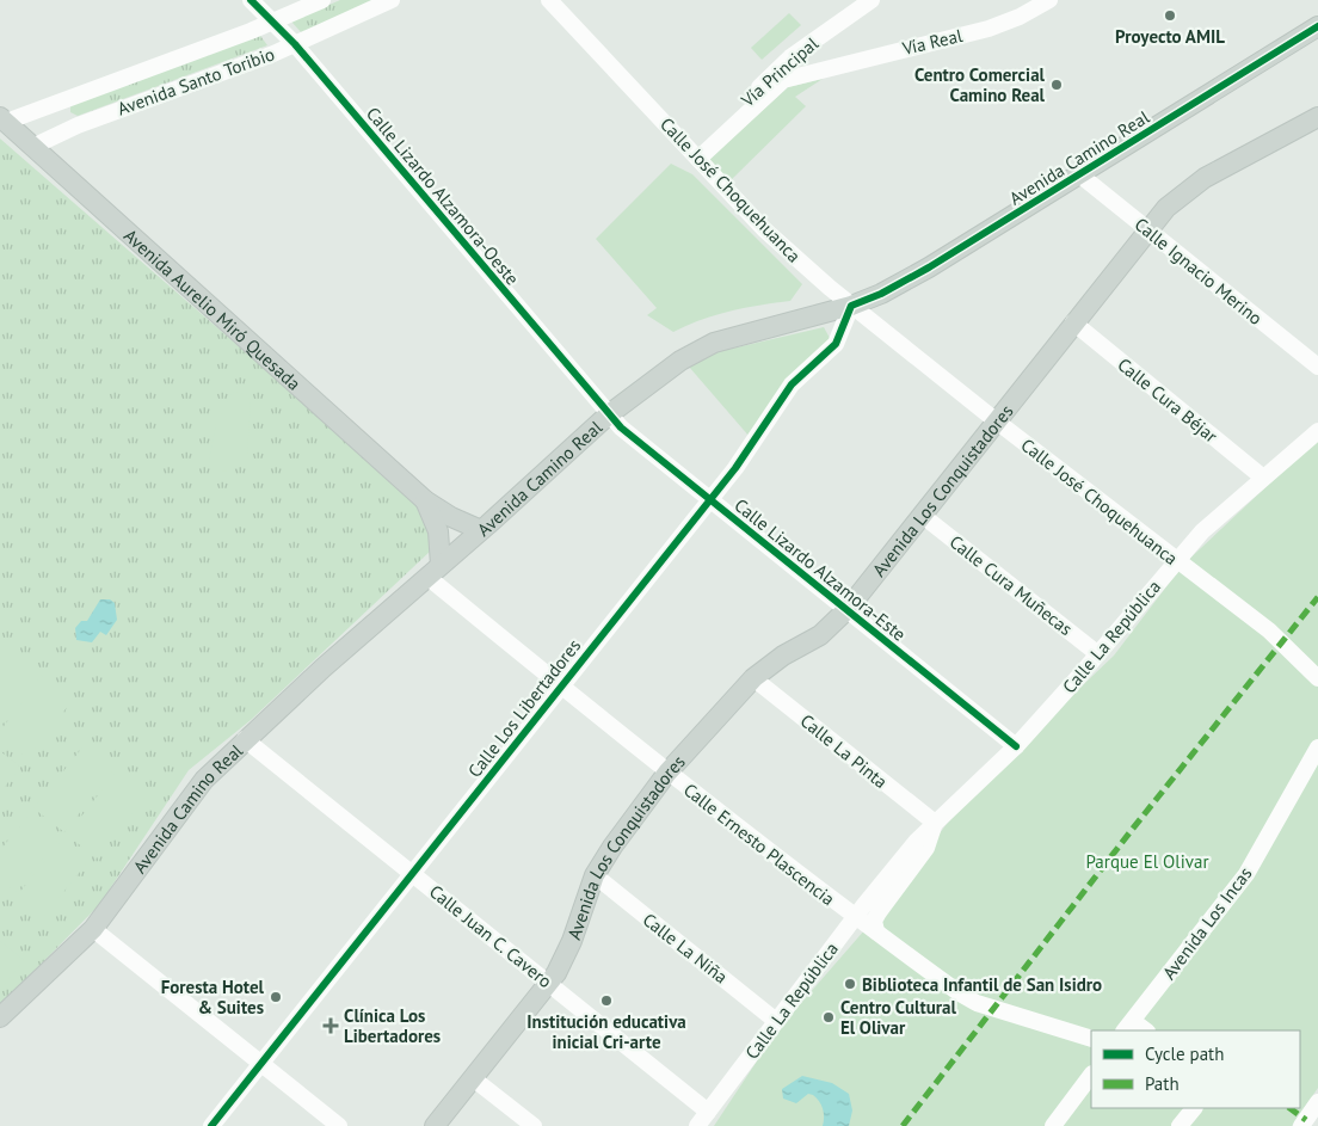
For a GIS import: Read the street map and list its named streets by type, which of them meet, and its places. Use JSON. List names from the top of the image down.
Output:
{
  "streets": {
    "main road": ["Avenida Camino Real", "Avenida Aurelio Miró Quesada", "Avenida Los Conquistadores"],
    "street": [
      "Vía Real",
      "Vía Principal",
      "Avenida Santo Toribio",
      "Calle José Choquehuanca",
      "Calle Lizardo Alzamora-Oeste",
      "Calle Ignacio Merino",
      "Calle Cura Béjar",
      "Calle Lizardo Alzamora-Este",
      "Calle Cura Muñecas",
      "Calle La República",
      "Calle Los Libertadores",
      "Calle La Pinta",
      "Calle Ernesto Plascencia",
      "Avenida Los Incas",
      "Calle Juan C. Cavero",
      "Calle La Niña"
    ]
  },
  "crossings": [
    ["Vía Real", "Vía Principal"],
    ["Vía Real", "Calle José Choquehuanca"],
    ["Vía Principal", "Calle José Choquehuanca"],
    ["Avenida Santo Toribio", "Calle Lizardo Alzamora-Oeste"],
    ["Avenida Santo Toribio", "Avenida Aurelio Miró Quesada"],
    ["Avenida Camino Real", "Calle José Choquehuanca"],
    ["Avenida Camino Real", "Calle Lizardo Alzamora-Oeste"],
    ["Avenida Camino Real", "Calle Ignacio Merino"],
    ["Avenida Camino Real", "Avenida Aurelio Miró Quesada"],
    ["Avenida Camino Real", "Calle Lizardo Alzamora-Este"],
    ["Avenida Camino Real", "Calle Los Libertadores"],
    ["Avenida Camino Real", "Calle Ernesto Plascencia"],
    ["Avenida Camino Real", "Calle Juan C. Cavero"],
    ["Calle José Choquehuanca", "Avenida Los Conquistadores"],
    ["Calle José Choquehuanca", "Calle La República"],
    ["Calle José Choquehuanca", "Calle Los Libertadores"],
    ["Calle Lizardo Alzamora-Oeste", "Calle Lizardo Alzamora-Este"],
    ["Calle Ignacio Merino", "Avenida Los Conquistadores"],
    ["Avenida Aurelio Miró Quesada", "Calle Ernesto Plascencia"],
    ["Calle Cura Béjar", "Avenida Los Conquistadores"],
    ["Calle Cura Béjar", "Calle La República"],
    ["Avenida Los Conquistadores", "Calle Lizardo Alzamora-Este"],
    ["Avenida Los Conquistadores", "Calle Cura Muñecas"],
    ["Avenida Los Conquistadores", "Calle La Pinta"],
    ["Avenida Los Conquistadores", "Calle Ernesto Plascencia"],
    ["Avenida Los Conquistadores", "Calle Juan C. Cavero"],
    ["Avenida Los Conquistadores", "Calle La Niña"],
    ["Calle Lizardo Alzamora-Este", "Calle La República"],
    ["Calle Lizardo Alzamora-Este", "Calle Los Libertadores"],
    ["Calle Cura Muñecas", "Calle La República"],
    ["Calle La República", "Calle La Pinta"],
    ["Calle La República", "Calle Ernesto Plascencia"],
    ["Calle La República", "Calle Juan C. Cavero"],
    ["Calle La República", "Calle La Niña"],
    ["Calle Los Libertadores", "Calle Ernesto Plascencia"],
    ["Calle Los Libertadores", "Calle Juan C. Cavero"]
  ],
  "parks": ["Parque El Olivar"],
  "places": {
    "other": [
      "Proyecto AMIL",
      "Centro Comercial Camino Real",
      "Biblioteca Infantil de San Isidro",
      "Foresta Hotel & Suites",
      "Institución educativa inicial Cri-arte",
      "Centro Cultural El Olivar"
    ],
    "health": ["Clínica Los Libertadores"]
  },
  "legend": ["Cycle path", "Path"]
}
